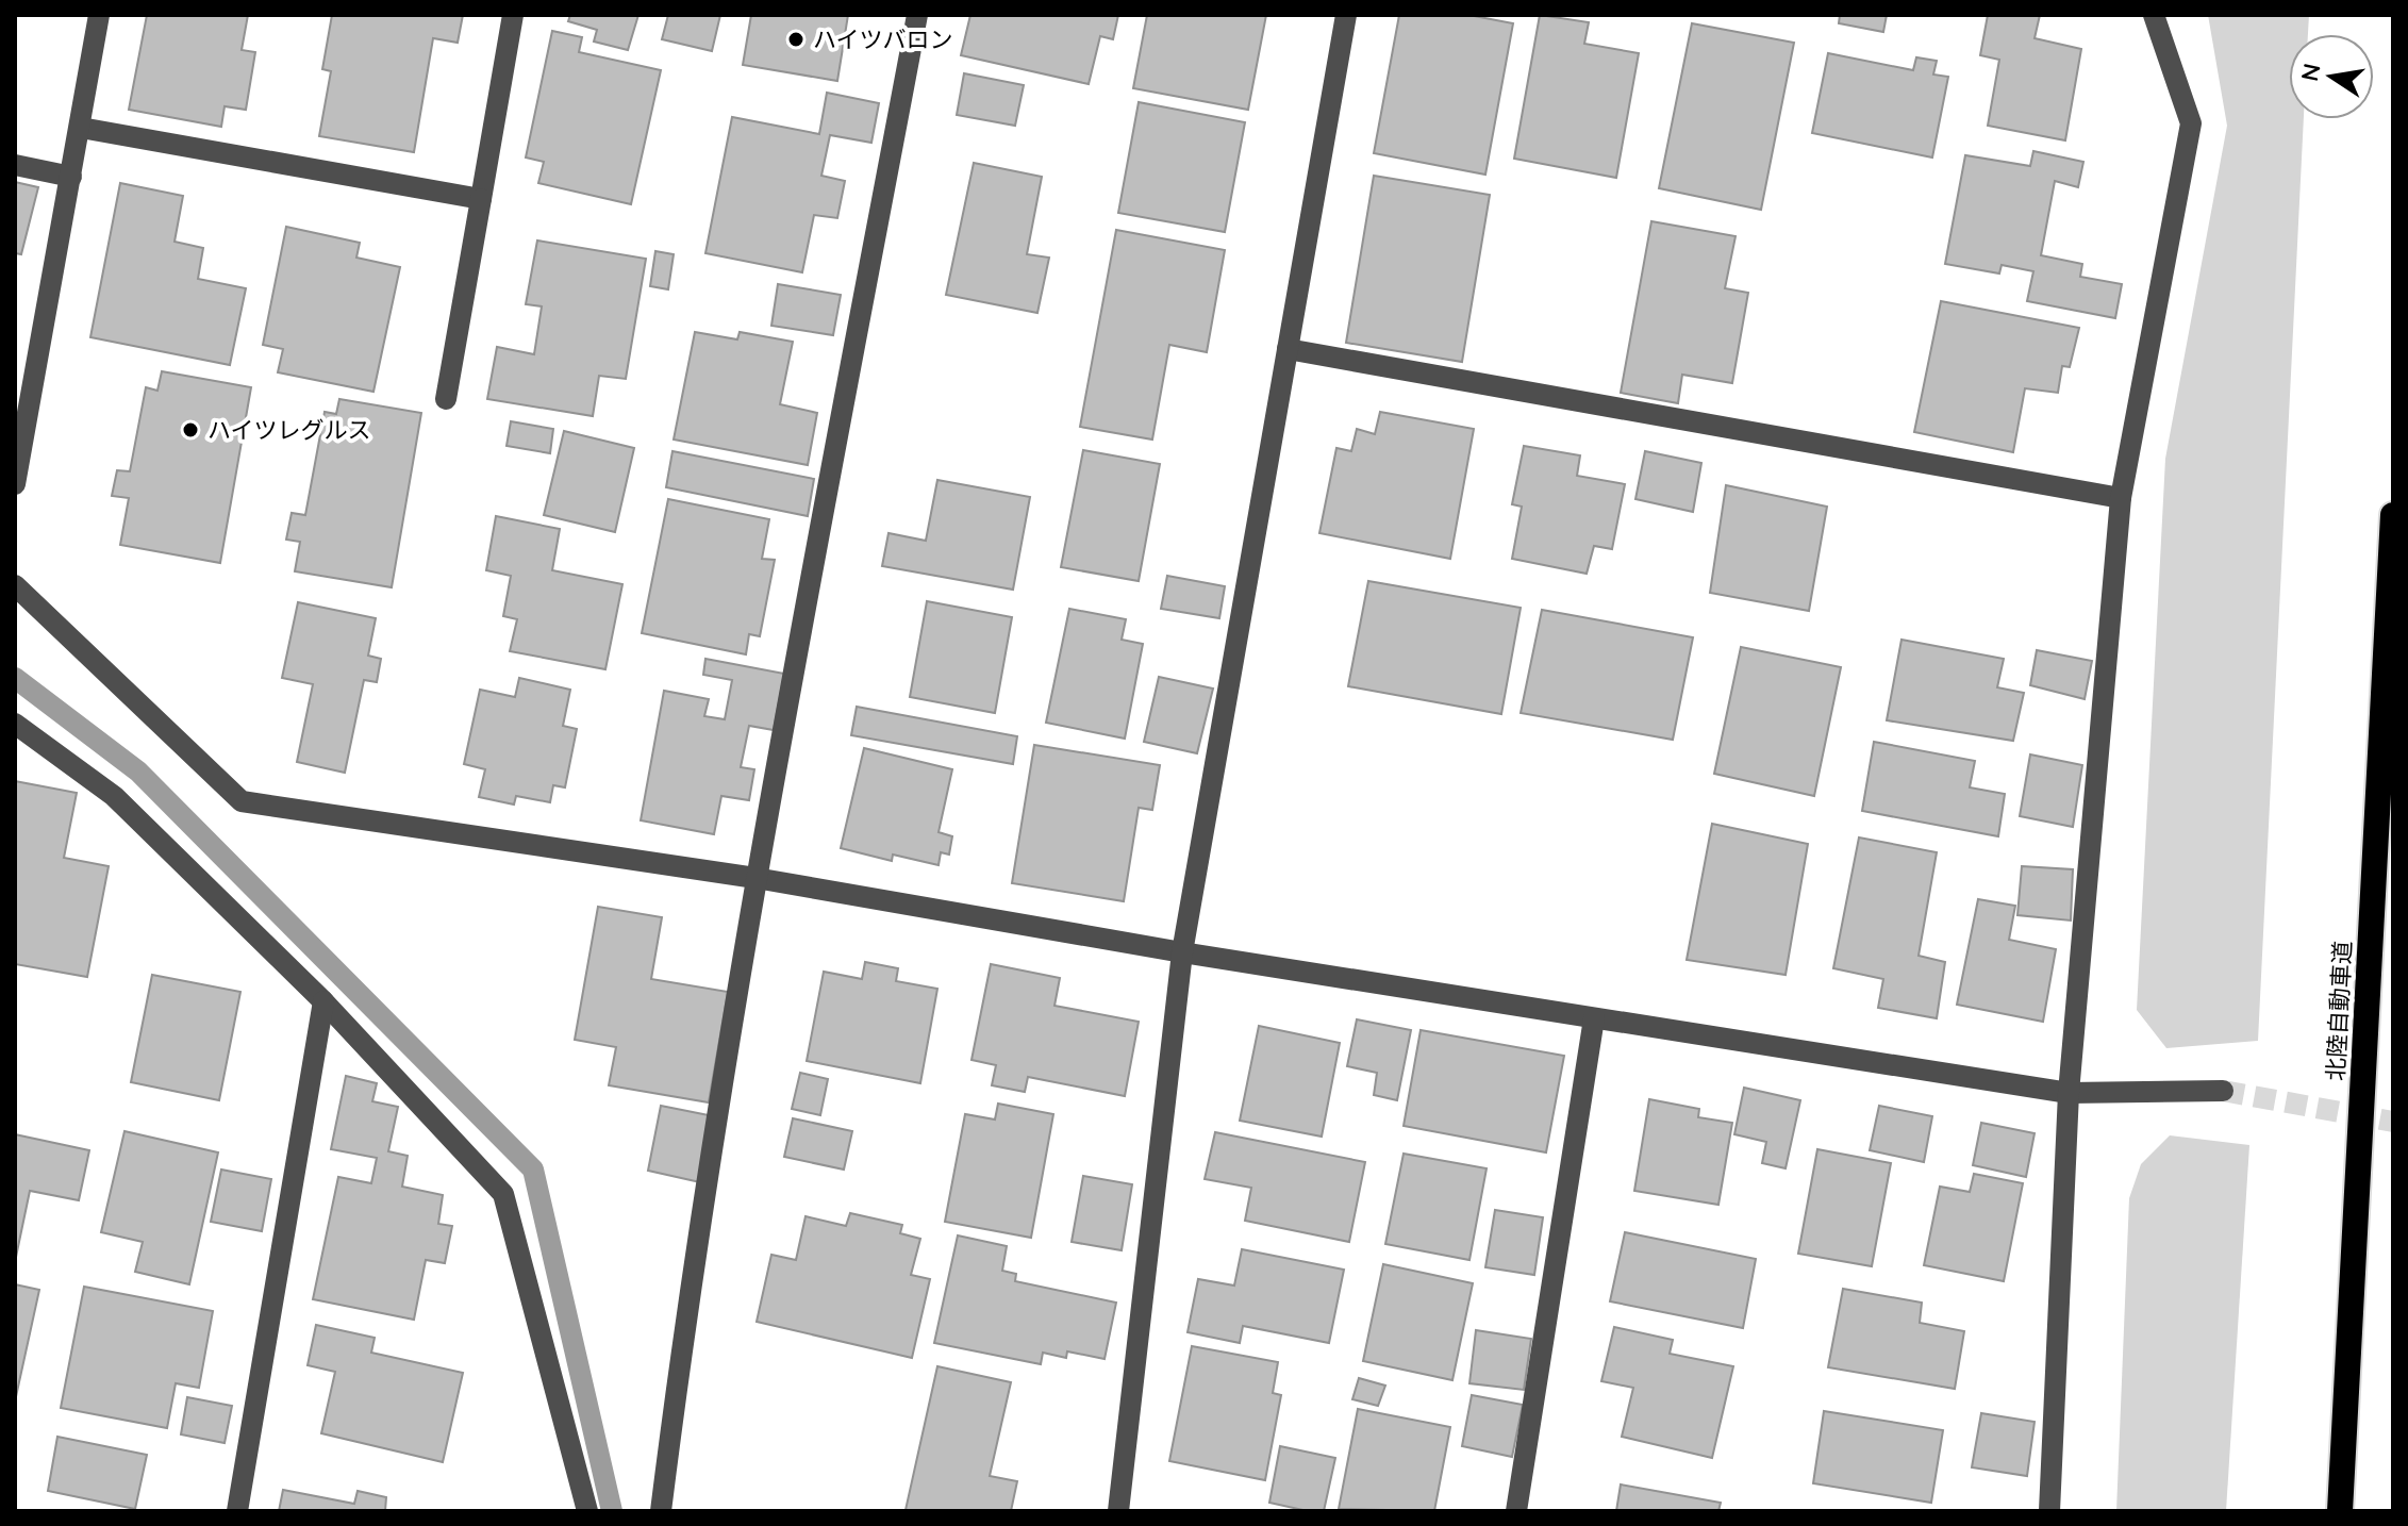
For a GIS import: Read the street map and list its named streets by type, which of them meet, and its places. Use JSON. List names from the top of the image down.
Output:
{
  "streets": {
    "highway": ["北陸自動車道"]
  },
  "places": ["ハイツバロン", "ハイツレグルス"],
  "north": "left"
}
